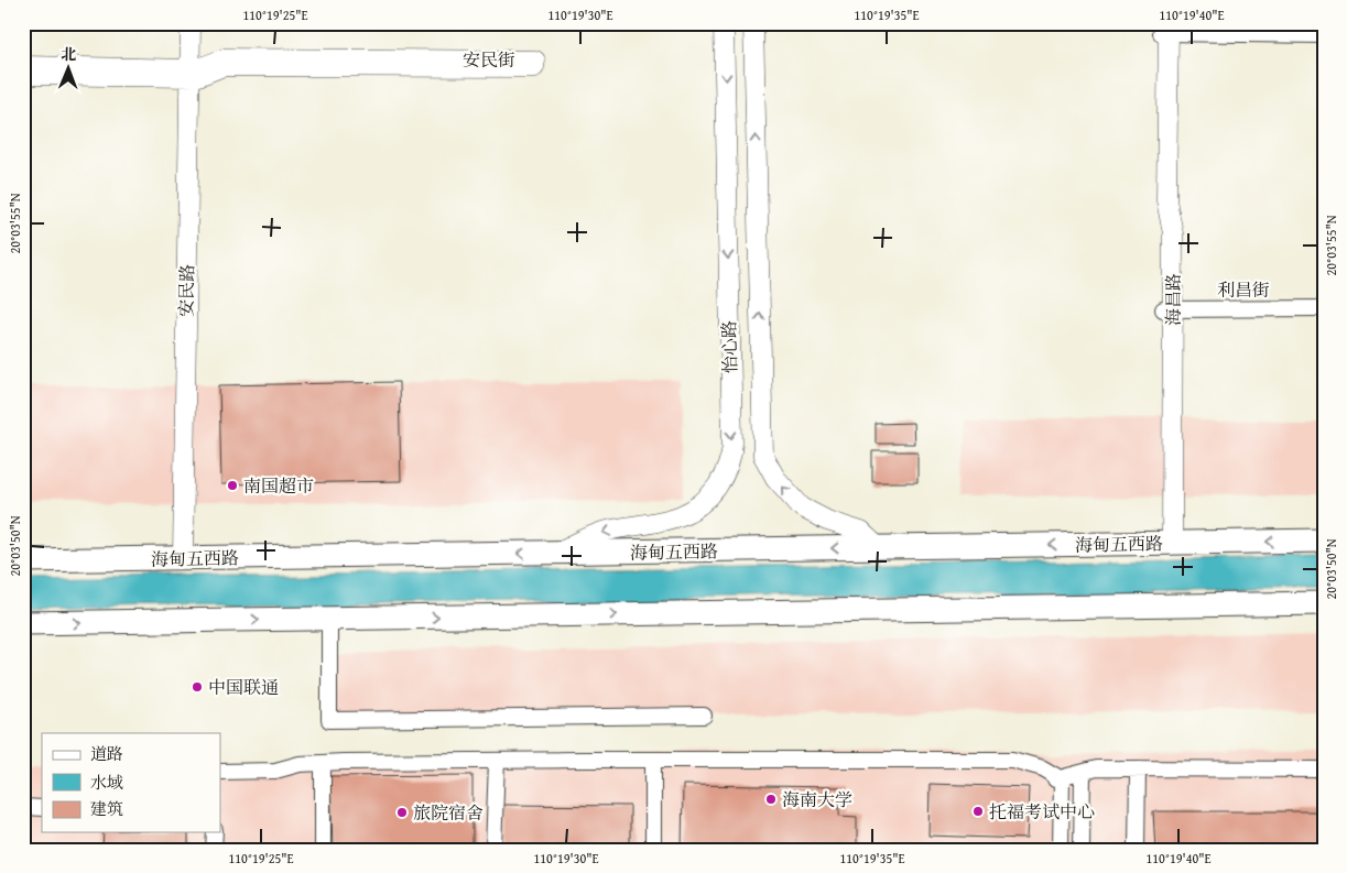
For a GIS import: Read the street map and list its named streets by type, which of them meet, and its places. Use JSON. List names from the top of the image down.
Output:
{
  "streets": {
    "main road": ["海甸五西路"],
    "street": [
      "安民街",
      "利昌街",
      "安民路",
      "海昌路",
      "怡心路"
    ]
  },
  "crossings": [
    ["安民街", "安民路"],
    ["利昌街", "海昌路"],
    ["安民路", "海甸五西路"],
    ["海昌路", "海甸五西路"],
    ["怡心路", "海甸五西路"]
  ],
  "places": [
    "南国超市",
    "中国联通",
    "海南大学",
    "托福考试中心",
    "旅院宿舍"
  ],
  "legend": ["道路", "水域", "建筑"],
  "north": "top",
  "coordinates": [
    "110°19'25\"E",
    "110°19'30\"E",
    "110°19'35\"E",
    "110°19'40\"E",
    "20°03'55\"N",
    "20°03'50\"N"
  ]
}
